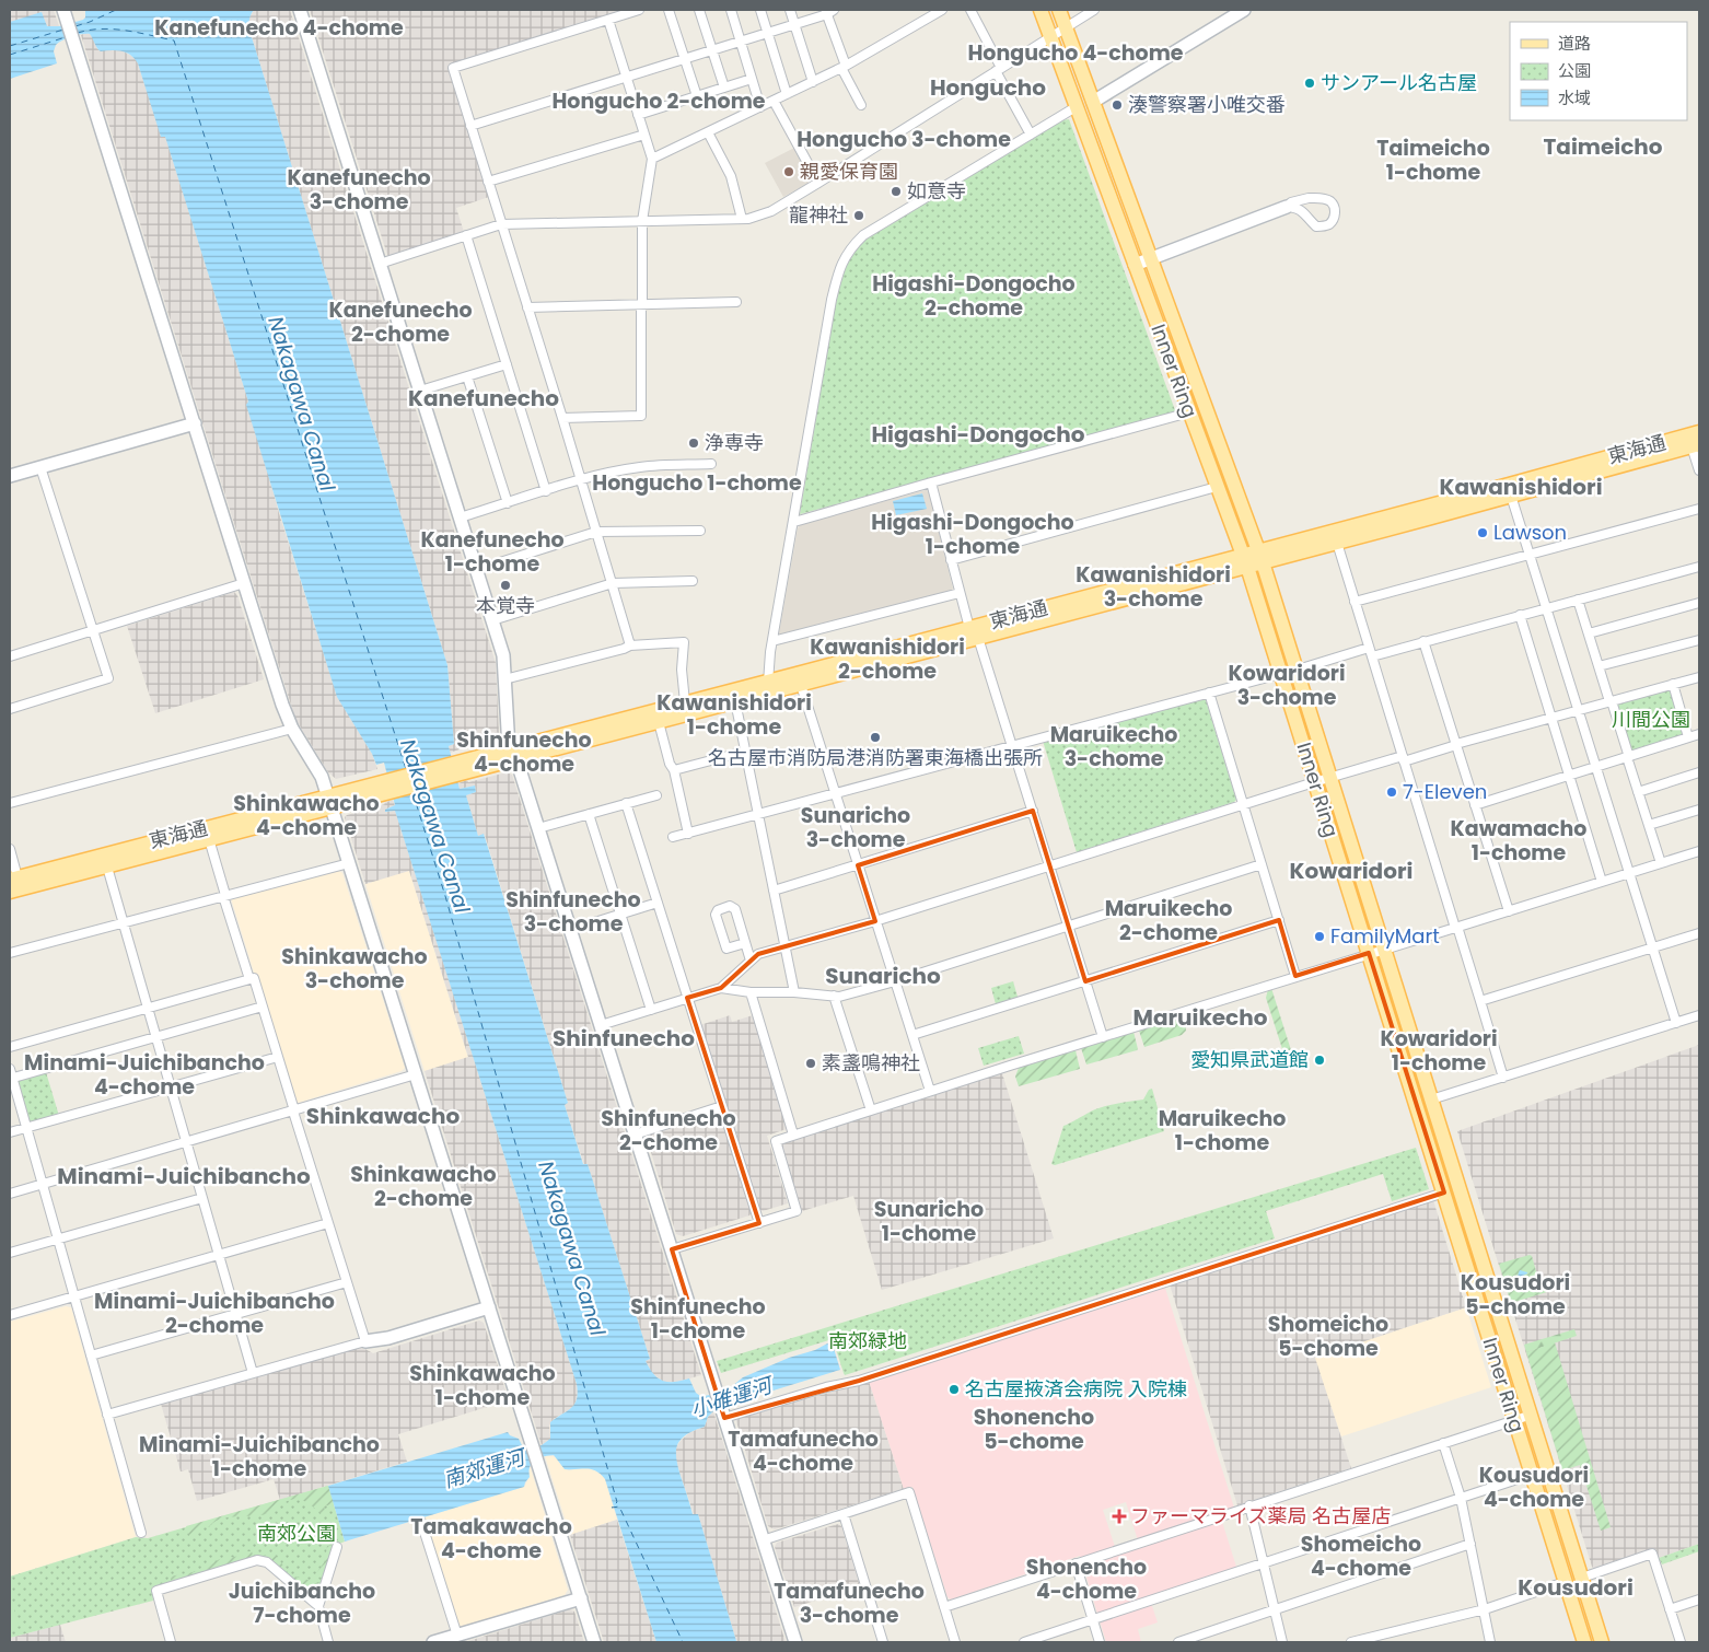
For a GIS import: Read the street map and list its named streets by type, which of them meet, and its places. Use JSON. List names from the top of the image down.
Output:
{
  "streets": {
    "main road": ["Inner Ring", "東海通"]
  },
  "crossings": [
    ["Inner Ring", "東海通"]
  ],
  "districts": [
    "Kanefunecho 4-chome",
    "Hongucho 4-chome",
    "Hongucho",
    "Hongucho 2-chome",
    "Hongucho 3-chome",
    "Taimeicho",
    "Taimeicho 1-chome",
    "Kanefunecho 3-chome",
    "Higashi-Dongocho 2-chome",
    "Kanefunecho 2-chome",
    "Kanefunecho",
    "Higashi-Dongocho",
    "Hongucho 1-chome",
    "Kawanishidori",
    "Higashi-Dongocho 1-chome",
    "Kanefunecho 1-chome",
    "Kawanishidori 3-chome",
    "Kawanishidori 2-chome",
    "Kowaridori 3-chome",
    "Kawanishidori 1-chome",
    "Maruikecho 3-chome",
    "Shinfunecho 4-chome",
    "Shinkawacho 4-chome",
    "Sunaricho 3-chome",
    "Kawamacho 1-chome",
    "Kowaridori",
    "Shinfunecho 3-chome",
    "Maruikecho 2-chome",
    "Shinkawacho 3-chome",
    "Sunaricho",
    "Maruikecho",
    "Shinfunecho",
    "Kowaridori 1-chome",
    "Minami-Juichibancho 4-chome",
    "Shinkawacho",
    "Shinfunecho 2-chome",
    "Maruikecho 1-chome",
    "Shinkawacho 2-chome",
    "Minami-Juichibancho",
    "Sunaricho 1-chome",
    "Kousudori 5-chome",
    "Minami-Juichibancho 2-chome",
    "Shinfunecho 1-chome",
    "Shomeicho 5-chome",
    "Shinkawacho 1-chome",
    "Shonencho 5-chome",
    "Tamafunecho 4-chome",
    "Minami-Juichibancho 1-chome",
    "Kousudori 4-chome",
    "Tamakawacho 4-chome",
    "Shomeicho 4-chome",
    "Shonencho 4-chome",
    "Kousudori",
    "Juichibancho 7-chome",
    "Tamafunecho 3-chome"
  ],
  "water": ["Nakagawa Canal", "小碓運河", "南郊運河"],
  "parks": ["川間公園", "南郊緑地", "南郊公園"],
  "places": {
    "other": [
      "サンアール名古屋",
      "湊警察署小唯交番",
      "親愛保育園",
      "如意寺",
      "龍神社",
      "浄専寺",
      "Lawson",
      "本覚寺",
      "名古屋市消防局港消防署東海橋出張所",
      "7-Eleven",
      "FamilyMart",
      "愛知県武道館",
      "素盞鳴神社",
      "名古屋掖済会病院 入院棟"
    ],
    "health": ["ファーマライズ薬局 名古屋店"]
  },
  "legend": ["道路", "公園", "水域"]
}
